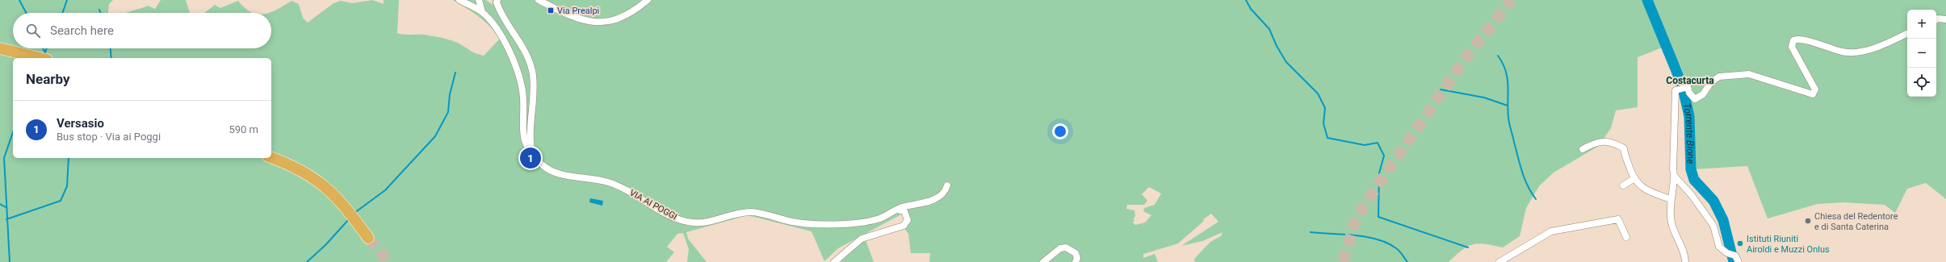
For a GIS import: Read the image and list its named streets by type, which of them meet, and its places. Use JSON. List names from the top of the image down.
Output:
{
  "streets": {
    "street": ["VIA AI POGGI"]
  },
  "districts": ["Costacurta"],
  "water": ["Torrente Bione"],
  "places": {
    "transit": ["Via Prealpi"],
    "other": ["Chiesa del Redentore e di Santa Caterina", "Istituti Riuniti Airoldi e Muzzi Onlus"]
  },
  "page": {
    "map_buttons": ["+", "−"],
    "search": "Search here",
    "heading": "Nearby",
    "list": [
      {
        "mark": "1",
        "name": "Versasio",
        "note": "Bus stop · Via ai Poggi",
        "value": "590 m"
      }
    ],
    "pins": "1"
  }
}
